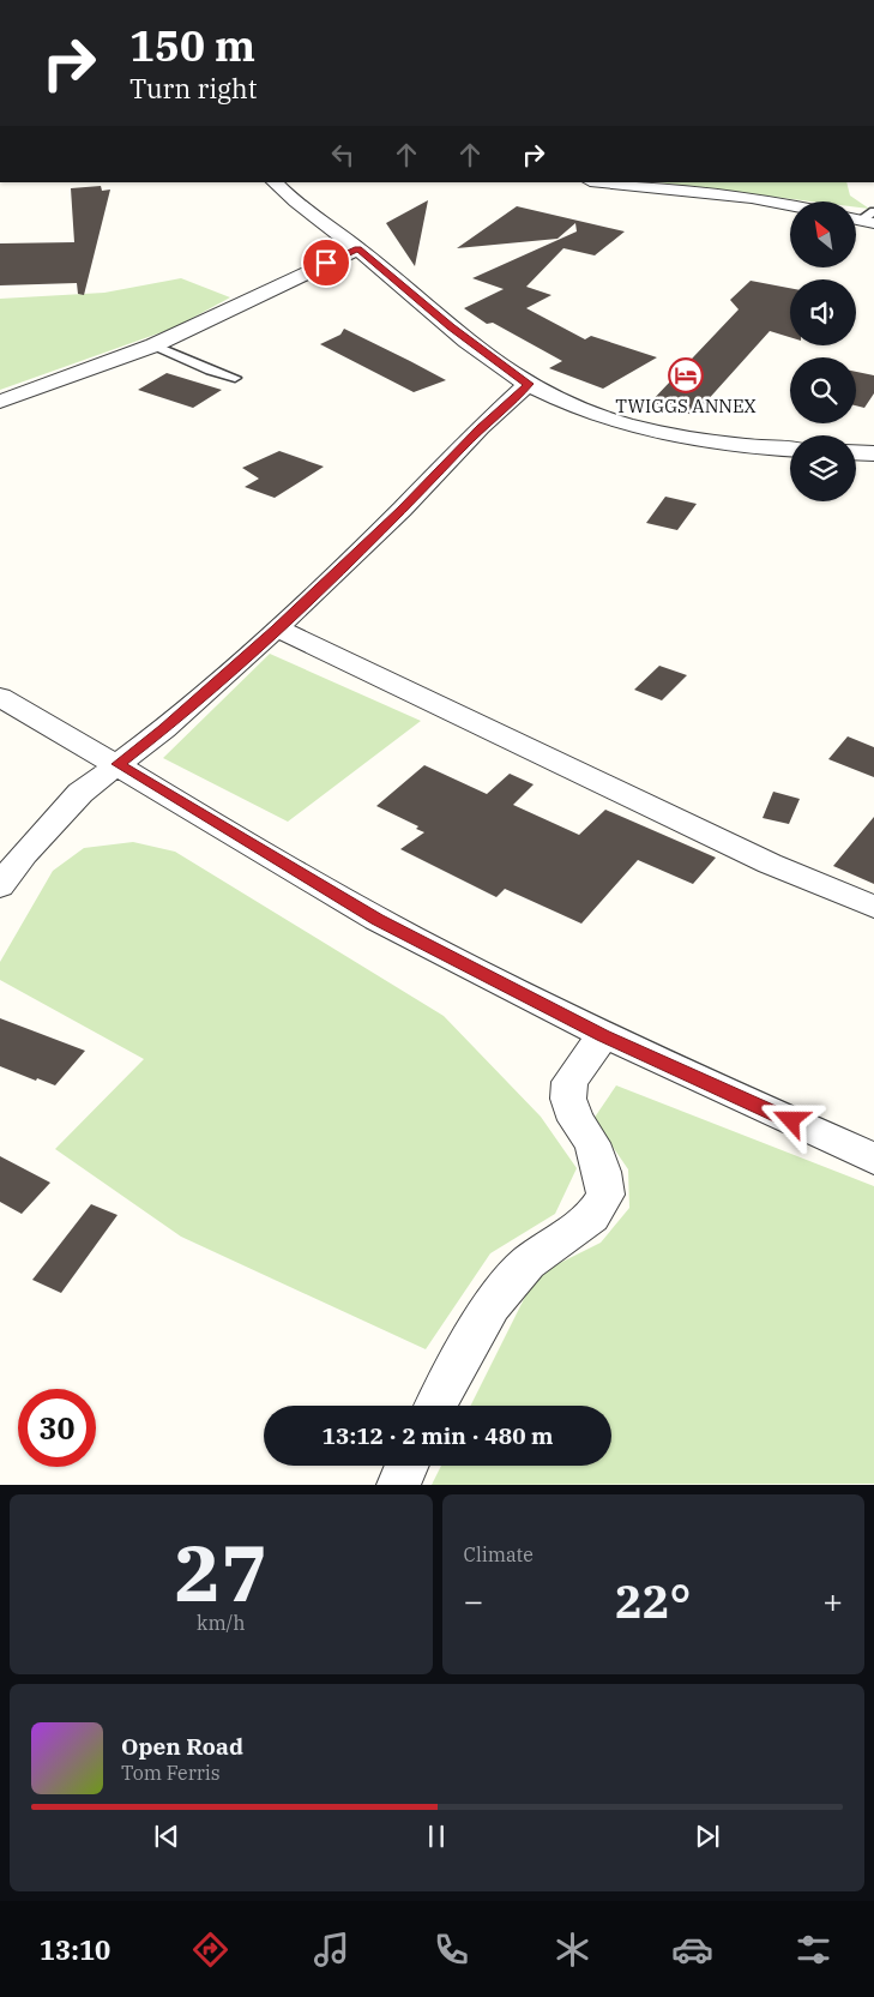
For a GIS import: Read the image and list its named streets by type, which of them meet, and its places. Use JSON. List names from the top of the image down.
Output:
{
  "places": {
    "hotel": ["TWIGGS ANNEX"]
  },
  "north": "top left",
  "page": {
    "turn": ["150 m", "Turn right"],
    "limit": "30",
    "trip": "13:12 · 2 min · 480 m",
    "tile": [
      ["27", "km/h"],
      "Climate"
    ],
    "heat": ["−", "22°", "+"],
    "song": ["Open Road", "Tom Ferris"],
    "tabs": "13:10"
  }
}
